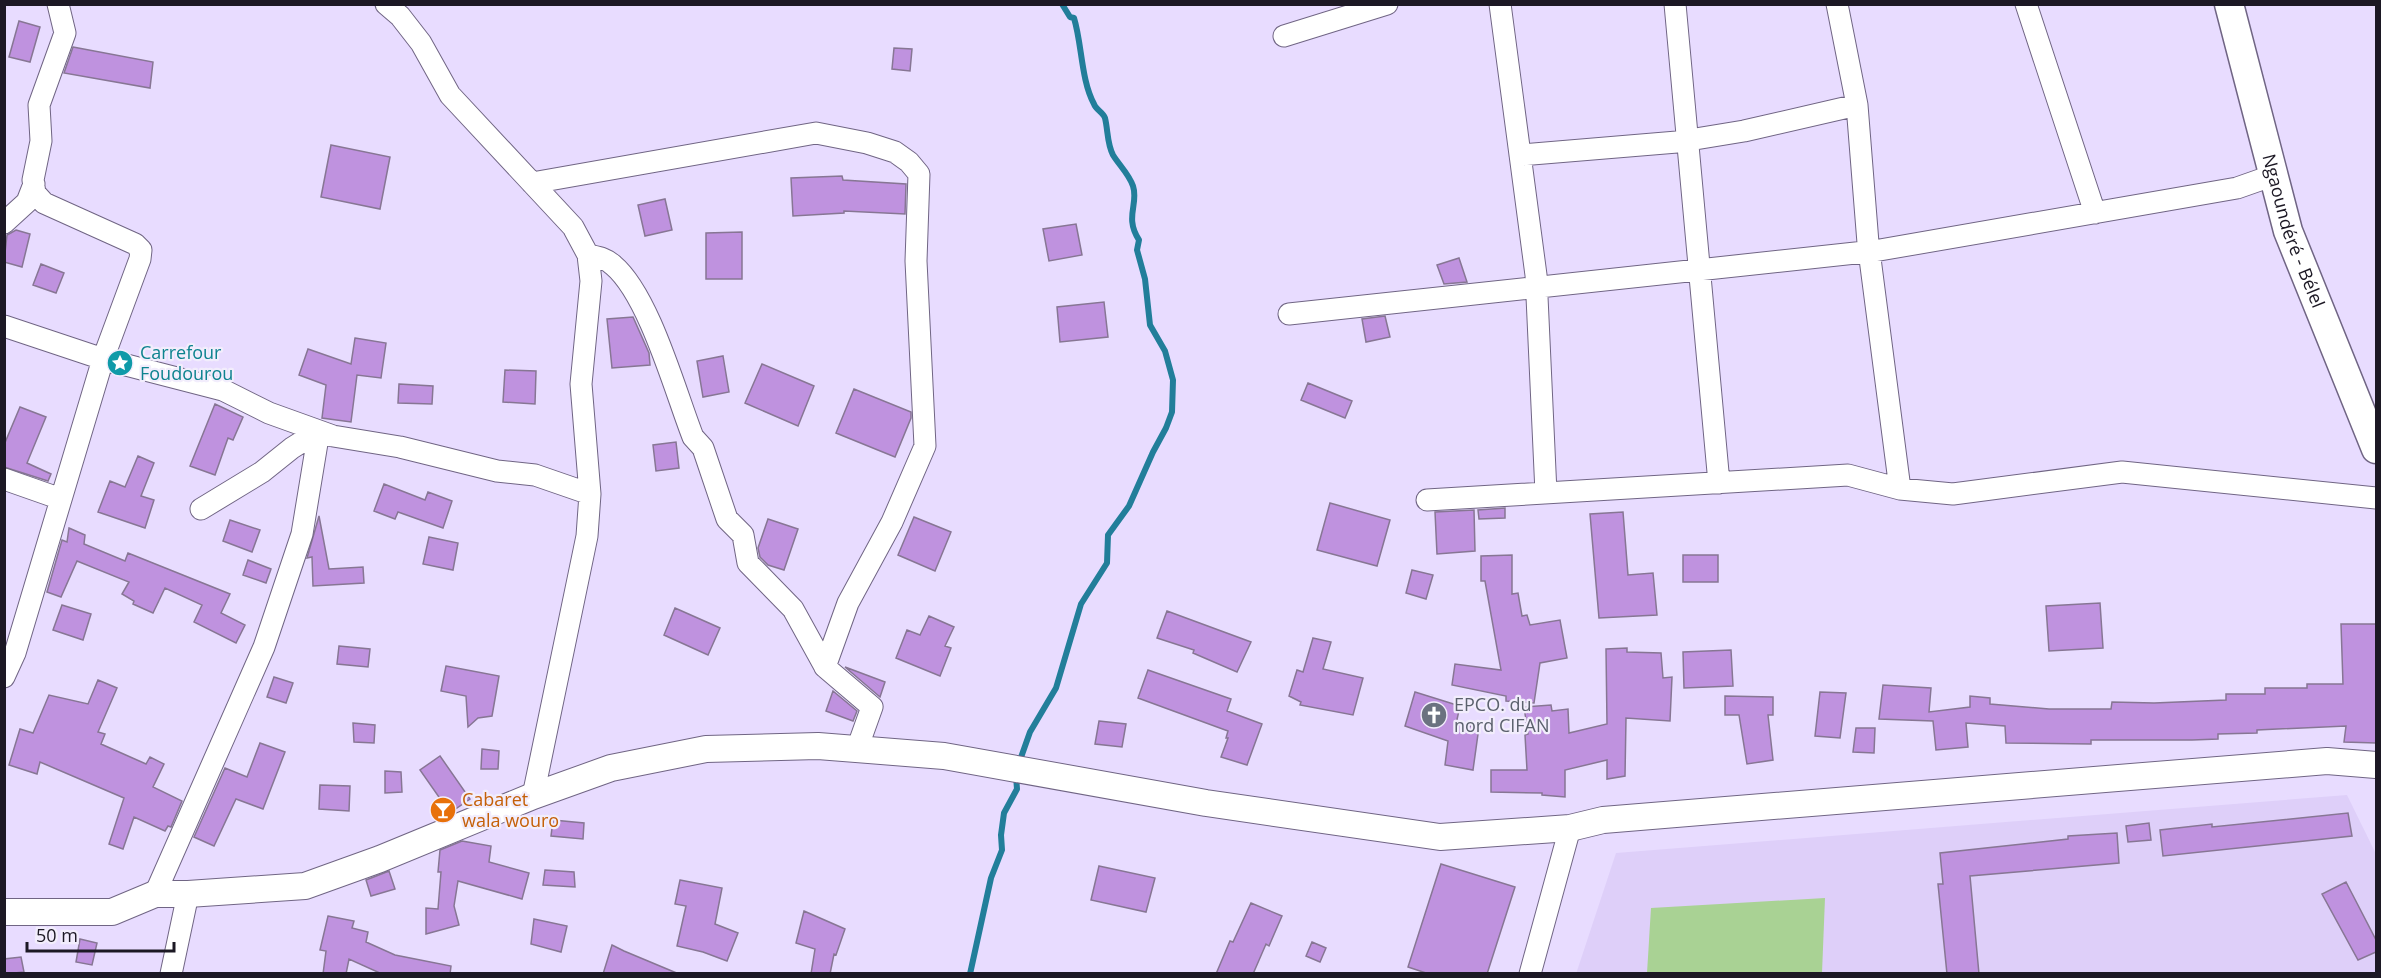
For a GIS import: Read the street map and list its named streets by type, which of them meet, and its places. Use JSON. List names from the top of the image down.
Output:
{
  "streets": {
    "main road": ["Ngaoundéré - Bélel"]
  },
  "places": {
    "place": ["Carrefour Foudourou"],
    "church": ["EPCO. du nord CIFAN"],
    "bar": ["Cabaret wala wouro"]
  },
  "scale_bar": "50 m"
}
